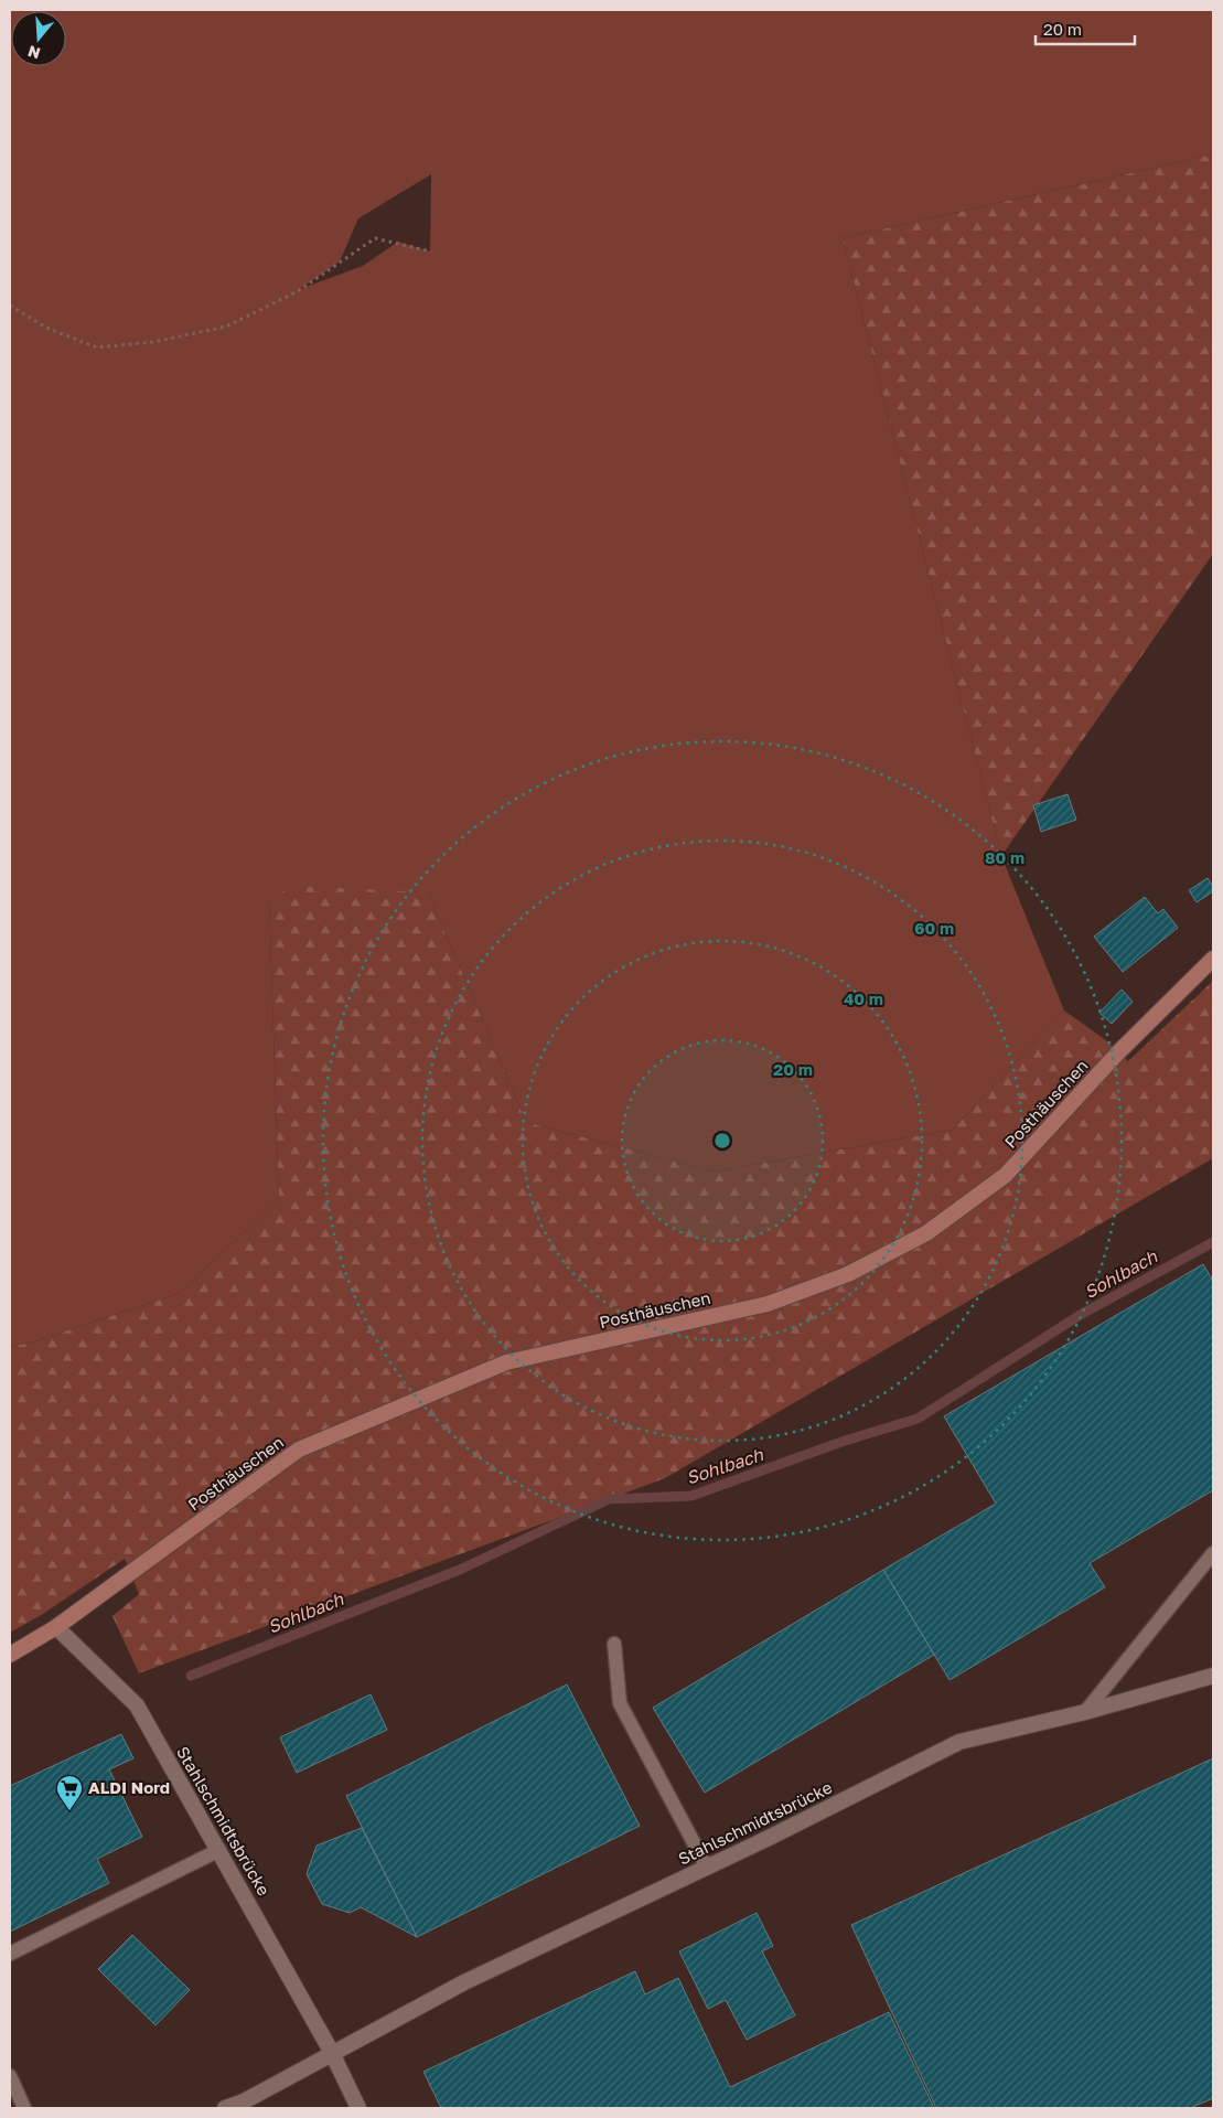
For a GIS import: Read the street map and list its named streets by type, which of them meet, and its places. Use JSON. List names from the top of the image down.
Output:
{
  "streets": {
    "main road": ["Posthäuschen"],
    "street": ["Stahlschmidtsbrücke"]
  },
  "crossings": [
    ["Posthäuschen", "Stahlschmidtsbrücke"]
  ],
  "water": ["Sohlbach"],
  "places": {
    "supermarket": ["ALDI Nord"]
  },
  "scale_bar": "20 m",
  "north": "bottom",
  "rings": [
    "80 m",
    "60 m",
    "40 m",
    "20 m"
  ]
}
